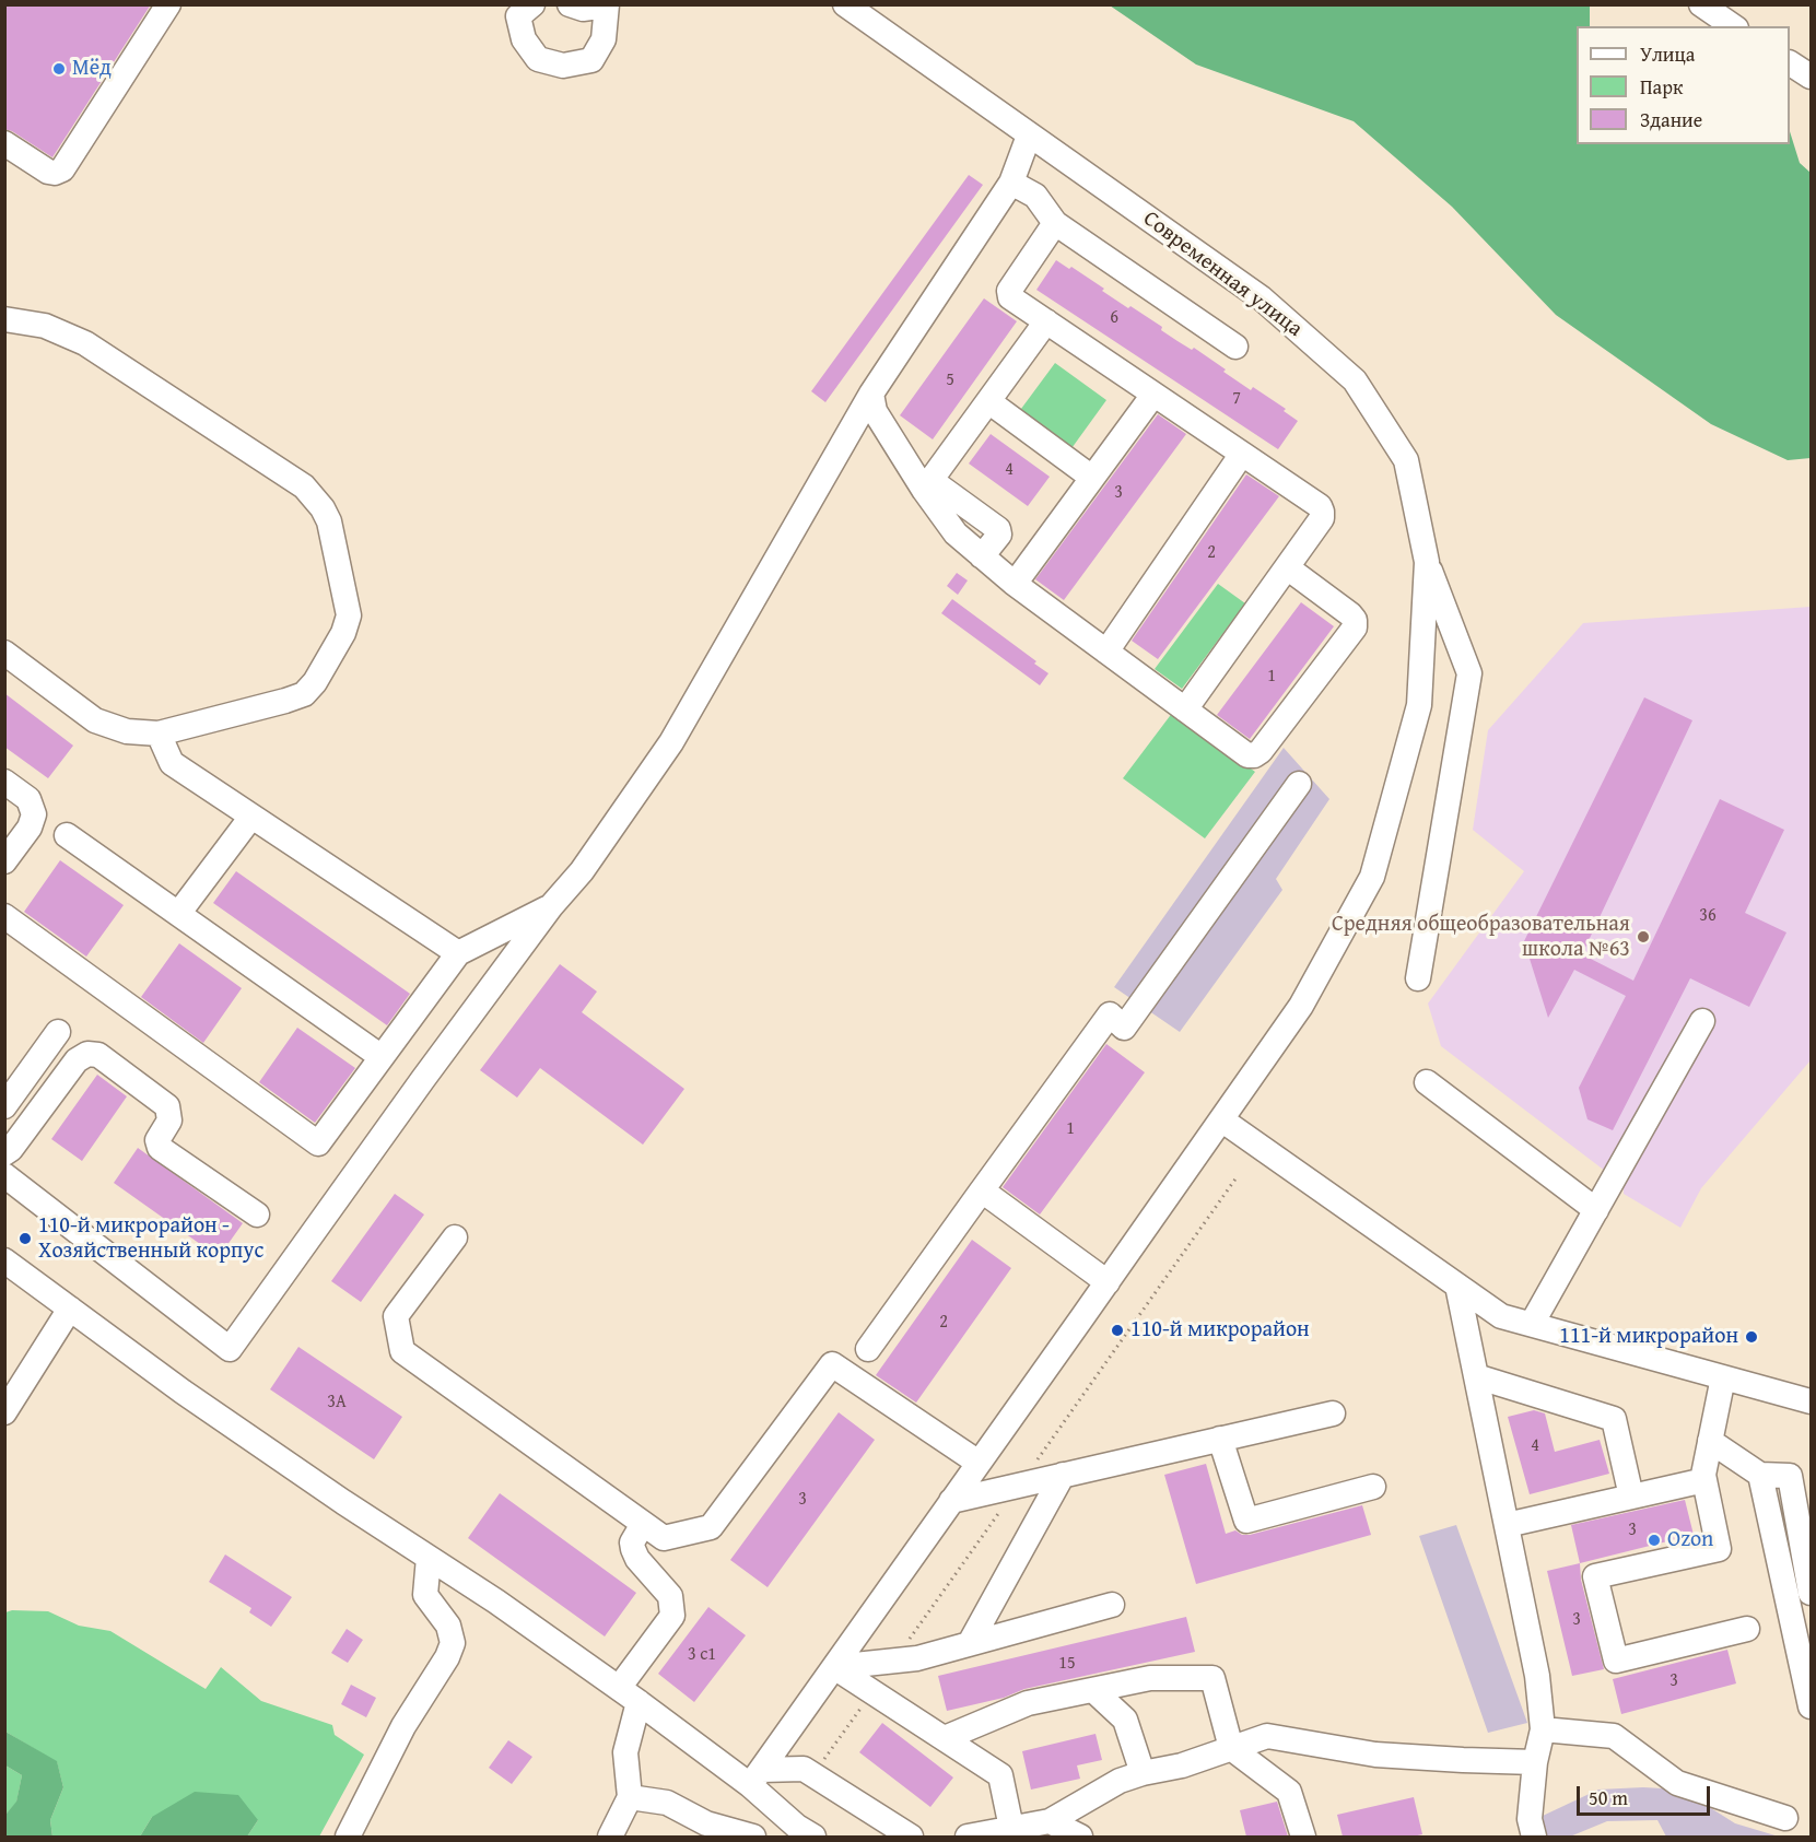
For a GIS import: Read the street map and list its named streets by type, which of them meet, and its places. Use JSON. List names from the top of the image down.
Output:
{
  "streets": {
    "street": ["Современная улица"]
  },
  "places": [
    "Мёд",
    "Средняя общеобразовательная школа №63",
    "110-й микрорайон - Хозяйственный корпус",
    "110-й микрорайон",
    "111-й микрорайон",
    "Ozon"
  ],
  "house_numbers": [
    "6",
    "5",
    "7",
    "4",
    "3",
    "2",
    "1",
    "36",
    "1",
    "2",
    "3А",
    "4",
    "3",
    "3",
    "3",
    "3 с1",
    "15",
    "3"
  ],
  "legend": ["Улица", "Парк", "Здание"],
  "scale_bar": "50 m"
}
